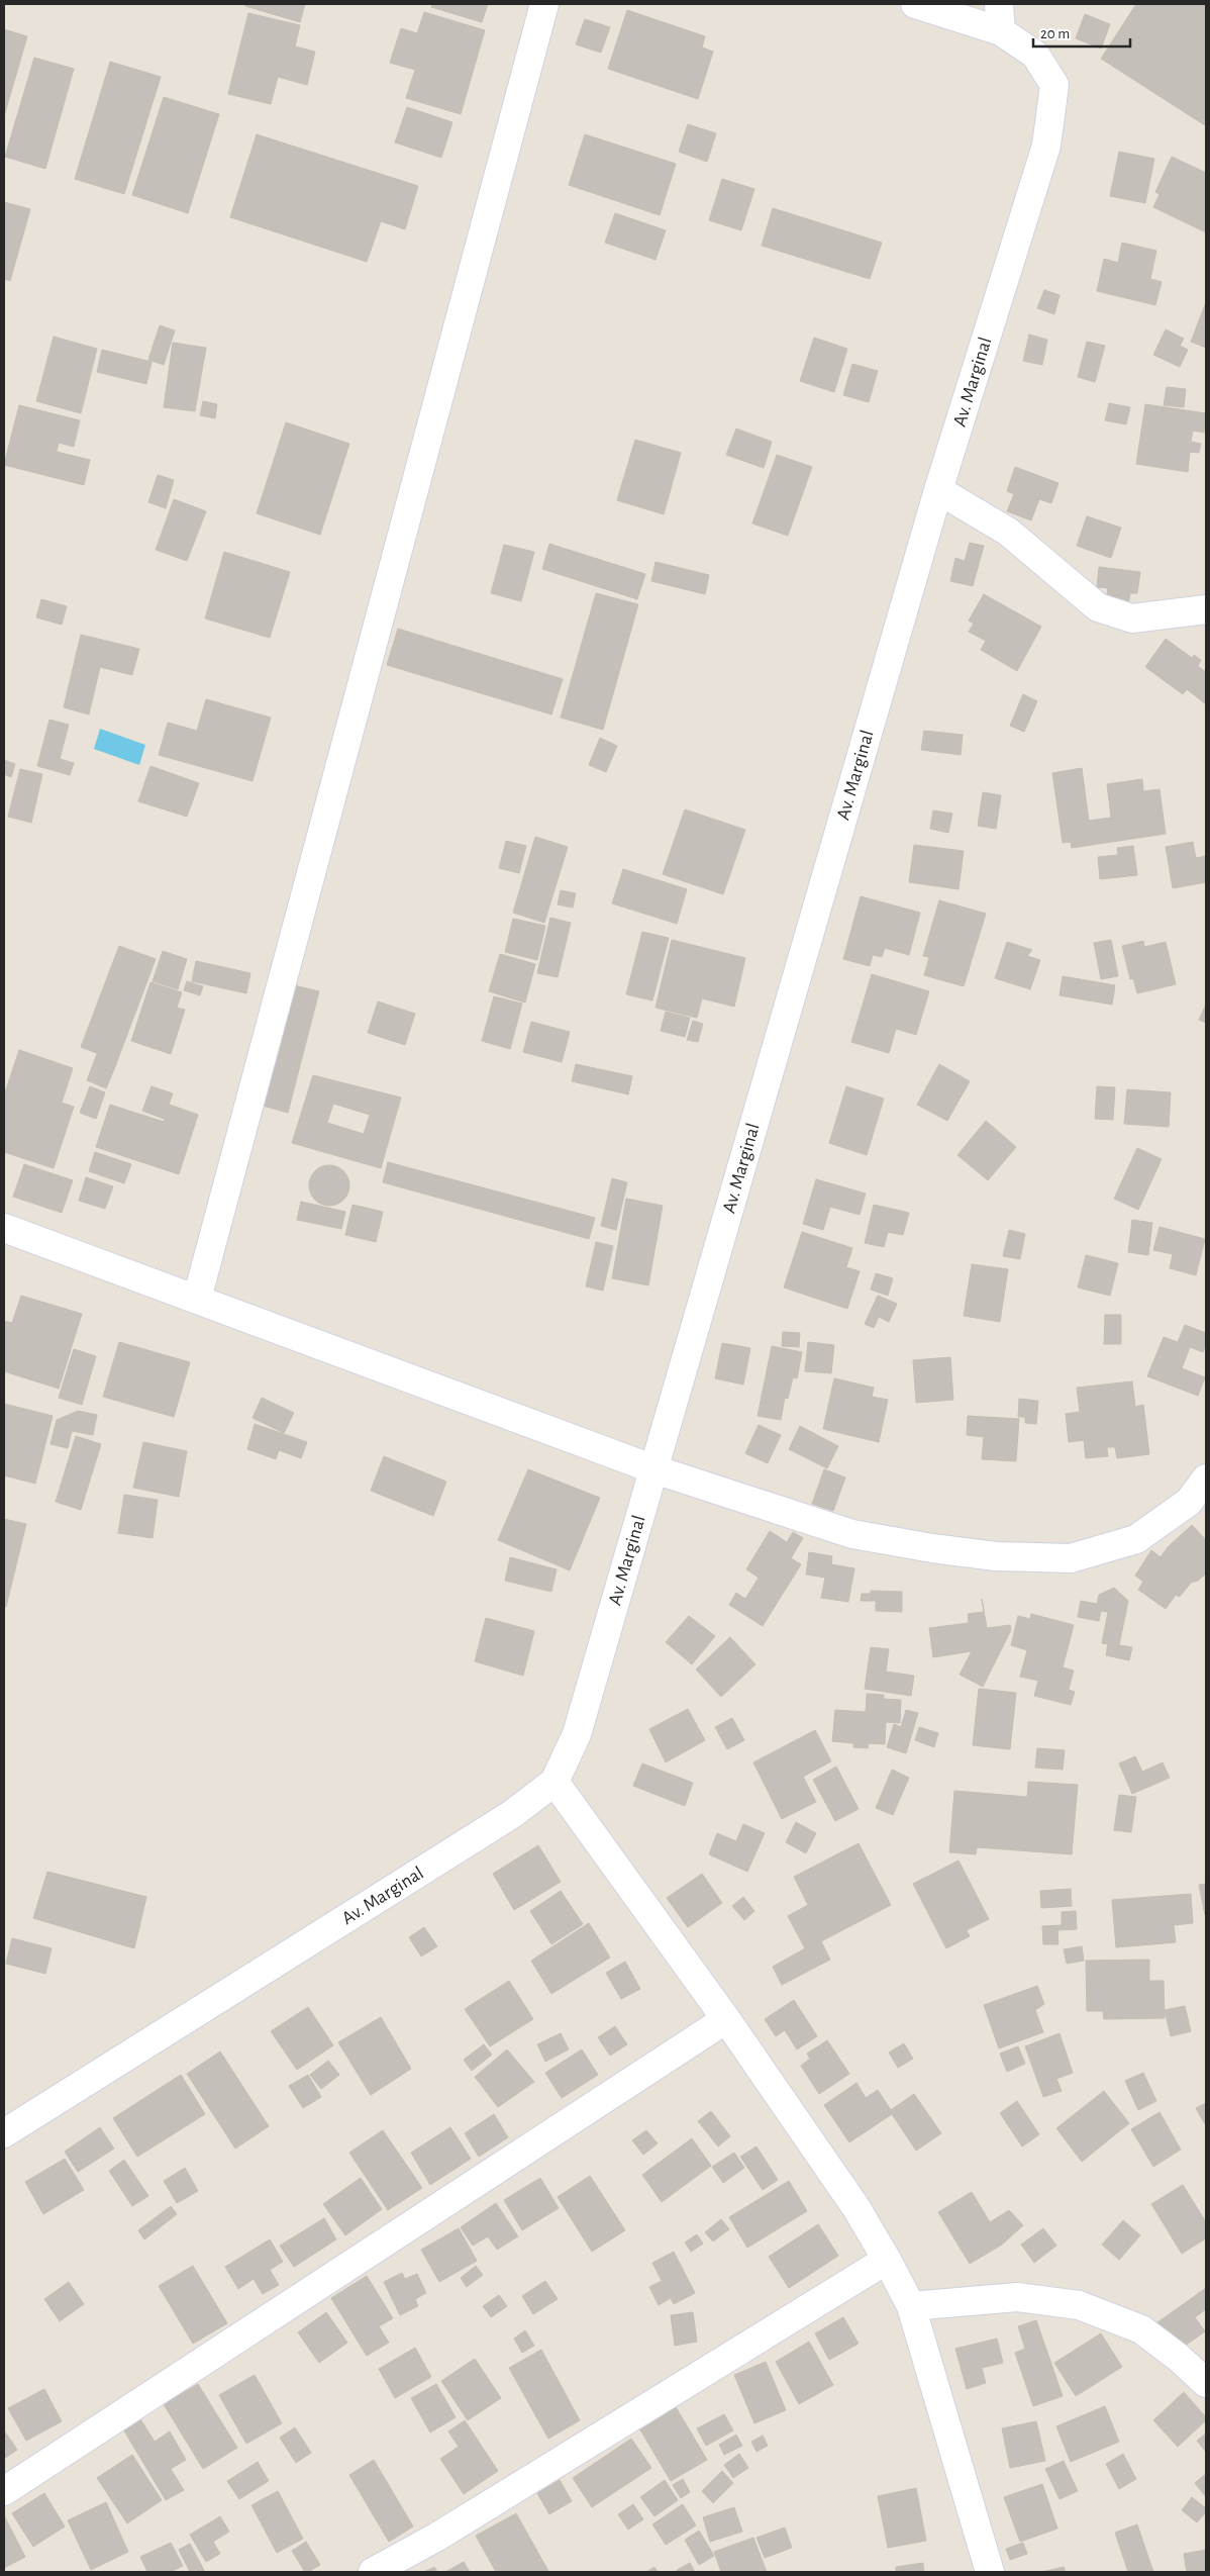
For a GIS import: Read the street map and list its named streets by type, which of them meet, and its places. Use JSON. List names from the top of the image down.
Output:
{
  "streets": {
    "street": ["Av. Marginal"]
  },
  "scale_bar": "20 m"
}
